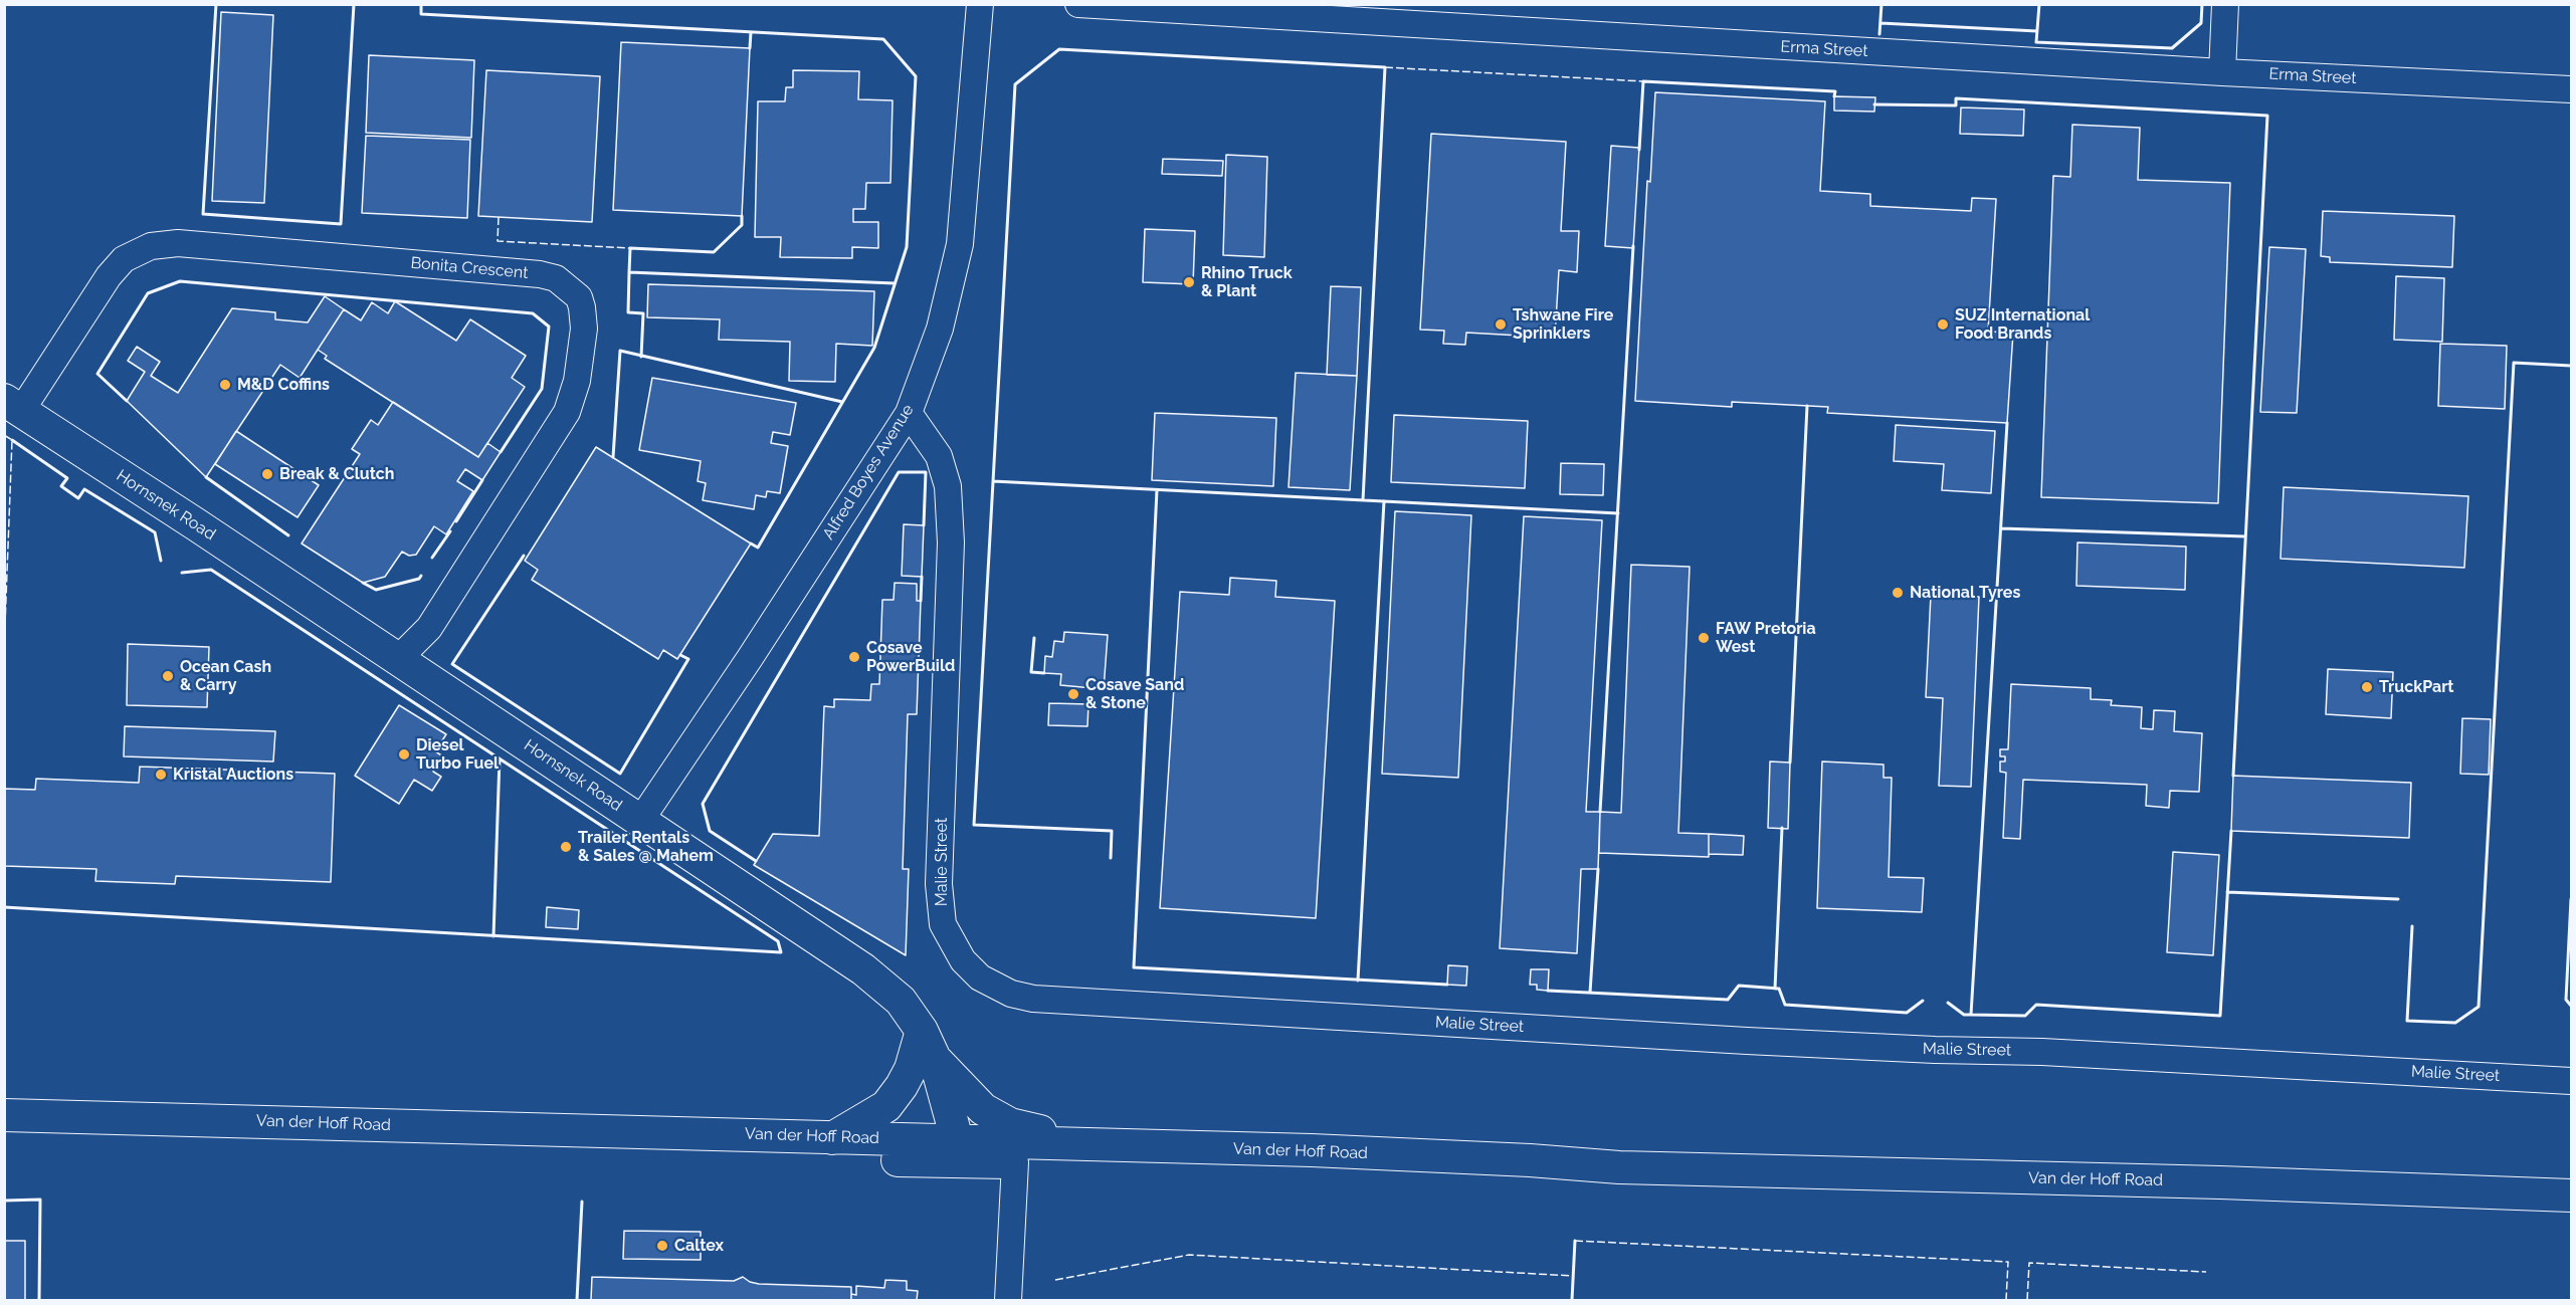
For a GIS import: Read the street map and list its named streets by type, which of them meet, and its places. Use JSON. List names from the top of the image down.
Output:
{
  "streets": {
    "main road": ["Hornsnek Road", "Van der Hoff Road"],
    "street": [
      "Erma Street",
      "Bonita Crescent",
      "Alfred Boyes Avenue",
      "Malie Street"
    ]
  },
  "crossings": [
    ["Bonita Crescent", "Hornsnek Road"],
    ["Alfred Boyes Avenue", "Hornsnek Road"],
    ["Alfred Boyes Avenue", "Malie Street"],
    ["Hornsnek Road", "Van der Hoff Road"]
  ],
  "places": [
    "Rhino Truck & Plant",
    "Tshwane Fire Sprinklers",
    "SUZ International Food Brands",
    "M&D Coffins",
    "Break & Clutch",
    "National Tyres",
    "FAW Pretoria West",
    "Cosave PowerBuild",
    "Ocean Cash & Carry",
    "TruckPart",
    "Cosave Sand & Stone",
    "Diesel Turbo Fuel",
    "Kristal Auctions",
    "Trailer Rentals & Sales @ Mahem",
    "Caltex"
  ]
}
